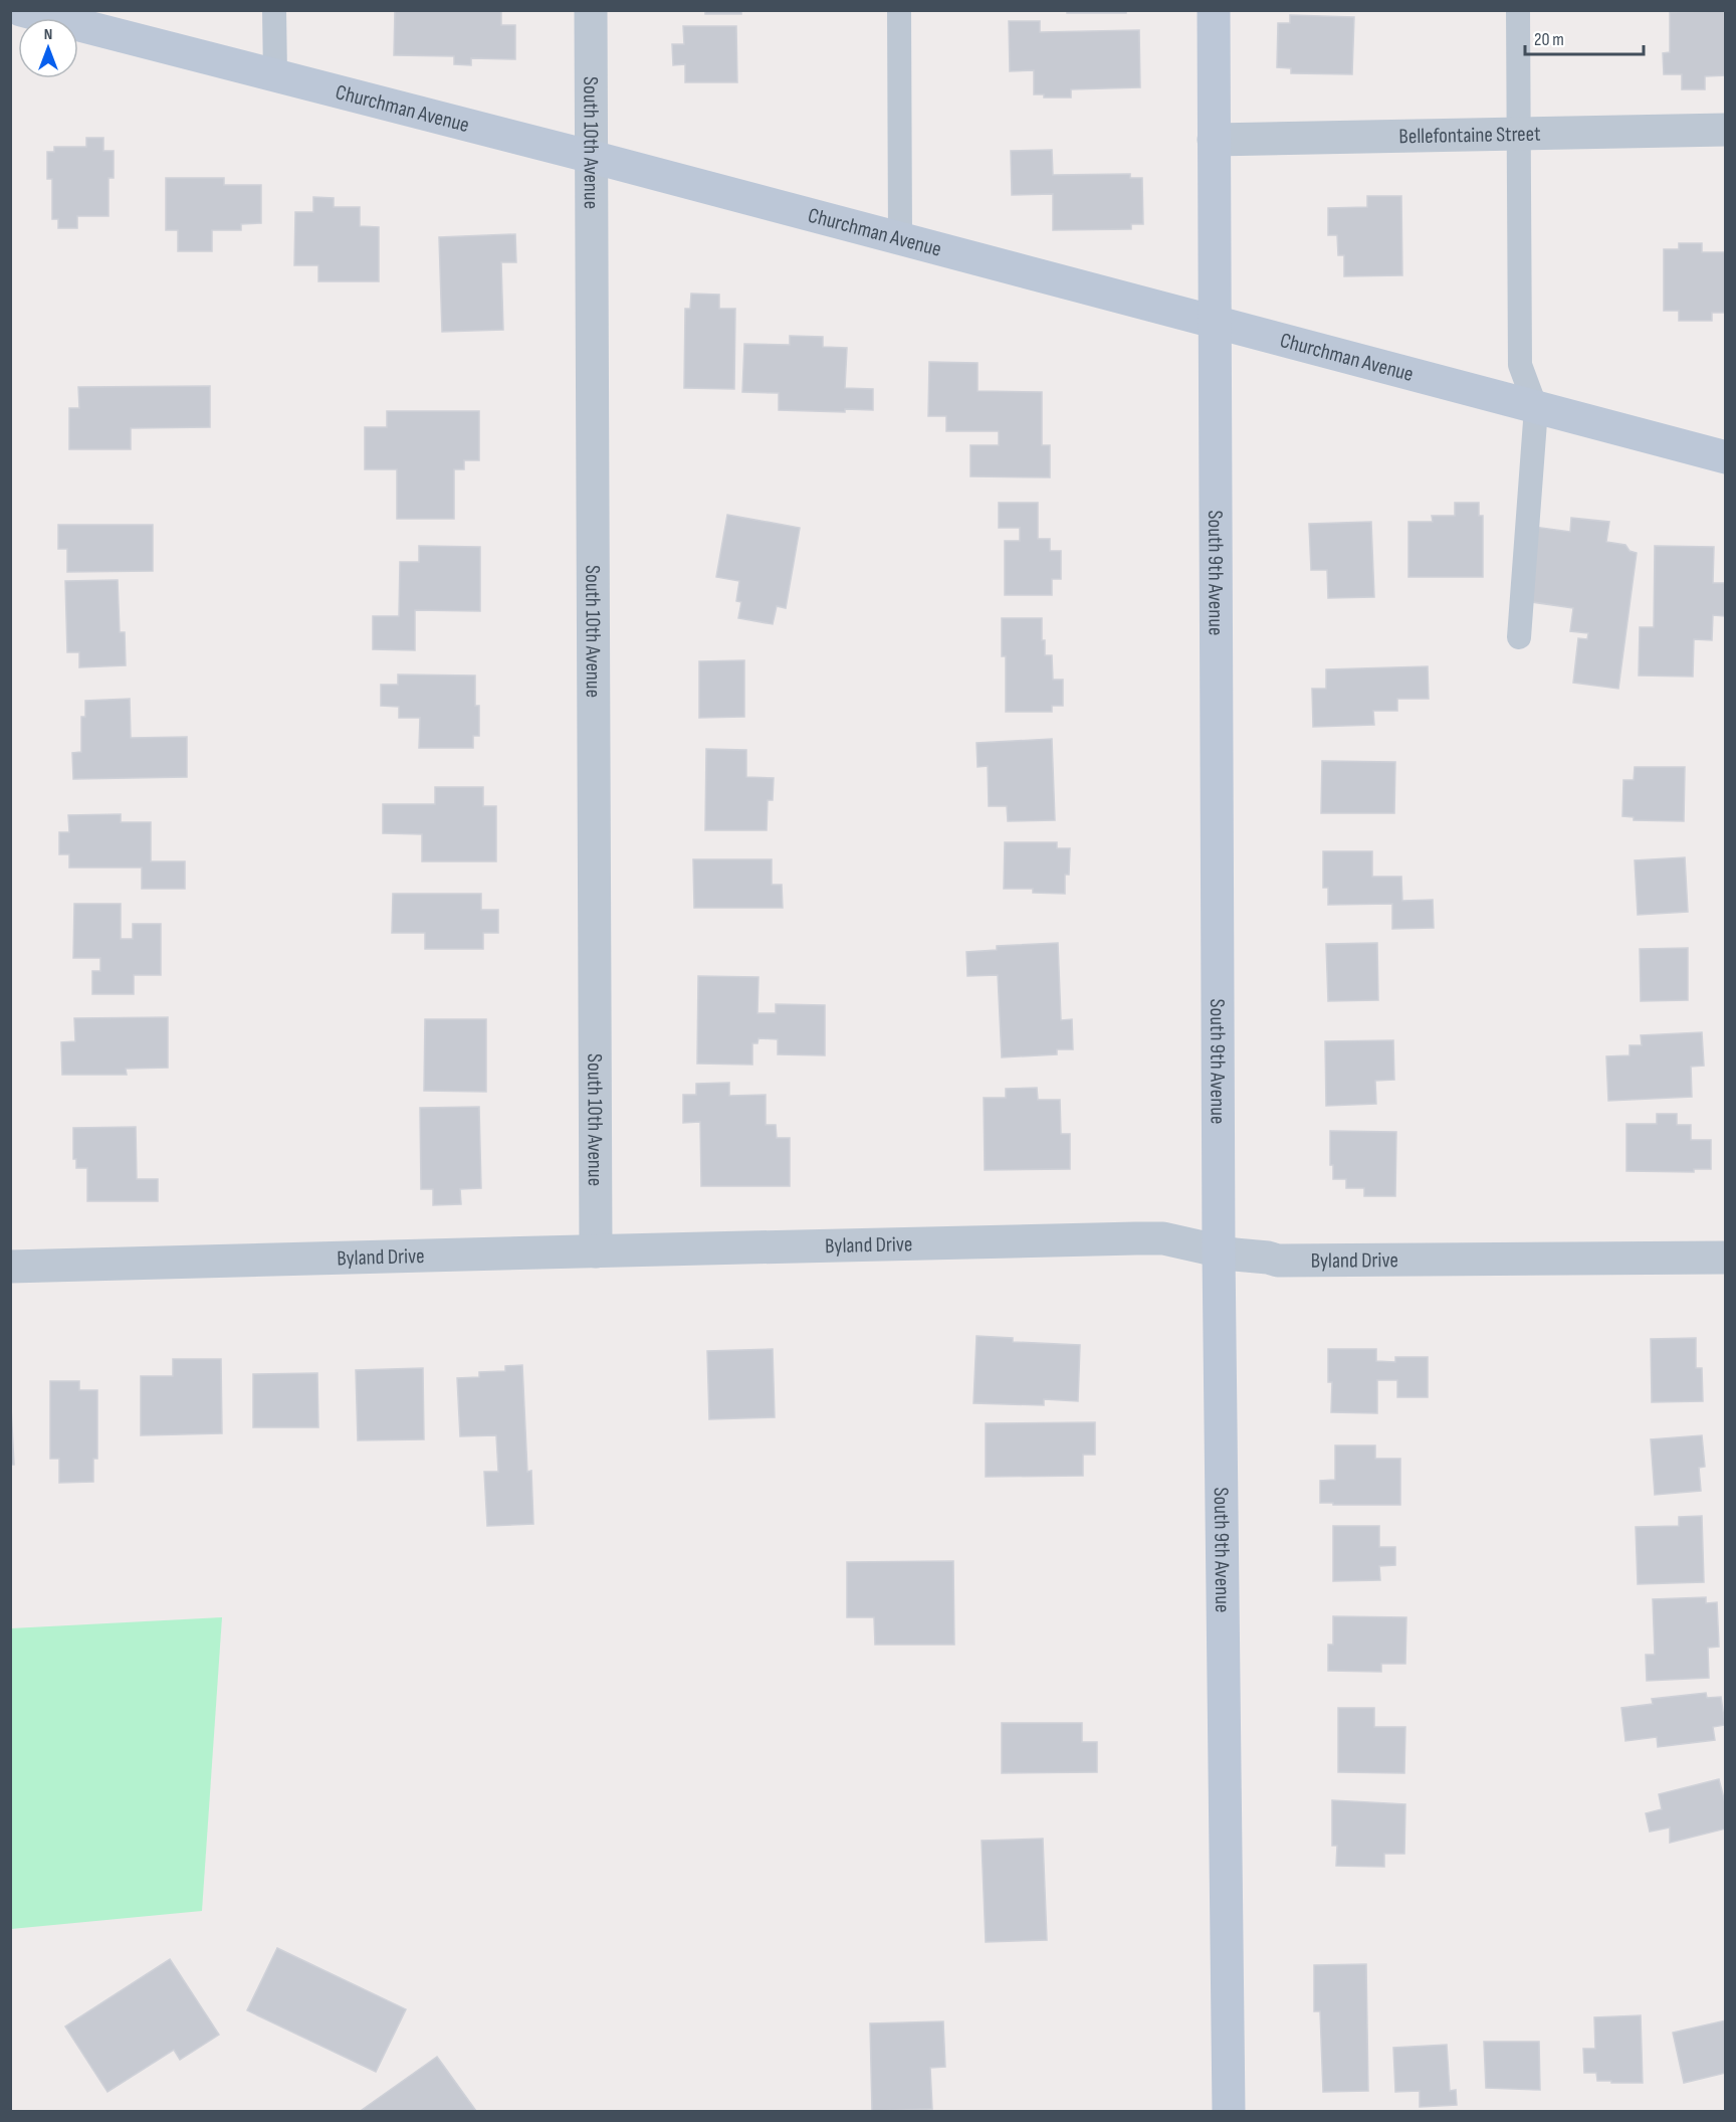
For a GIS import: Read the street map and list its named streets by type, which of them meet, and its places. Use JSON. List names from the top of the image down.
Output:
{
  "streets": {
    "street": [
      "Churchman Avenue",
      "Bellefontaine Street",
      "South 10th Avenue",
      "South 9th Avenue",
      "Byland Drive"
    ]
  },
  "crossings": [
    ["Churchman Avenue", "South 10th Avenue"],
    ["Churchman Avenue", "South 9th Avenue"],
    ["Bellefontaine Street", "South 9th Avenue"],
    ["South 10th Avenue", "Byland Drive"],
    ["South 9th Avenue", "Byland Drive"]
  ],
  "scale_bar": "20 m",
  "north": "top"
}
